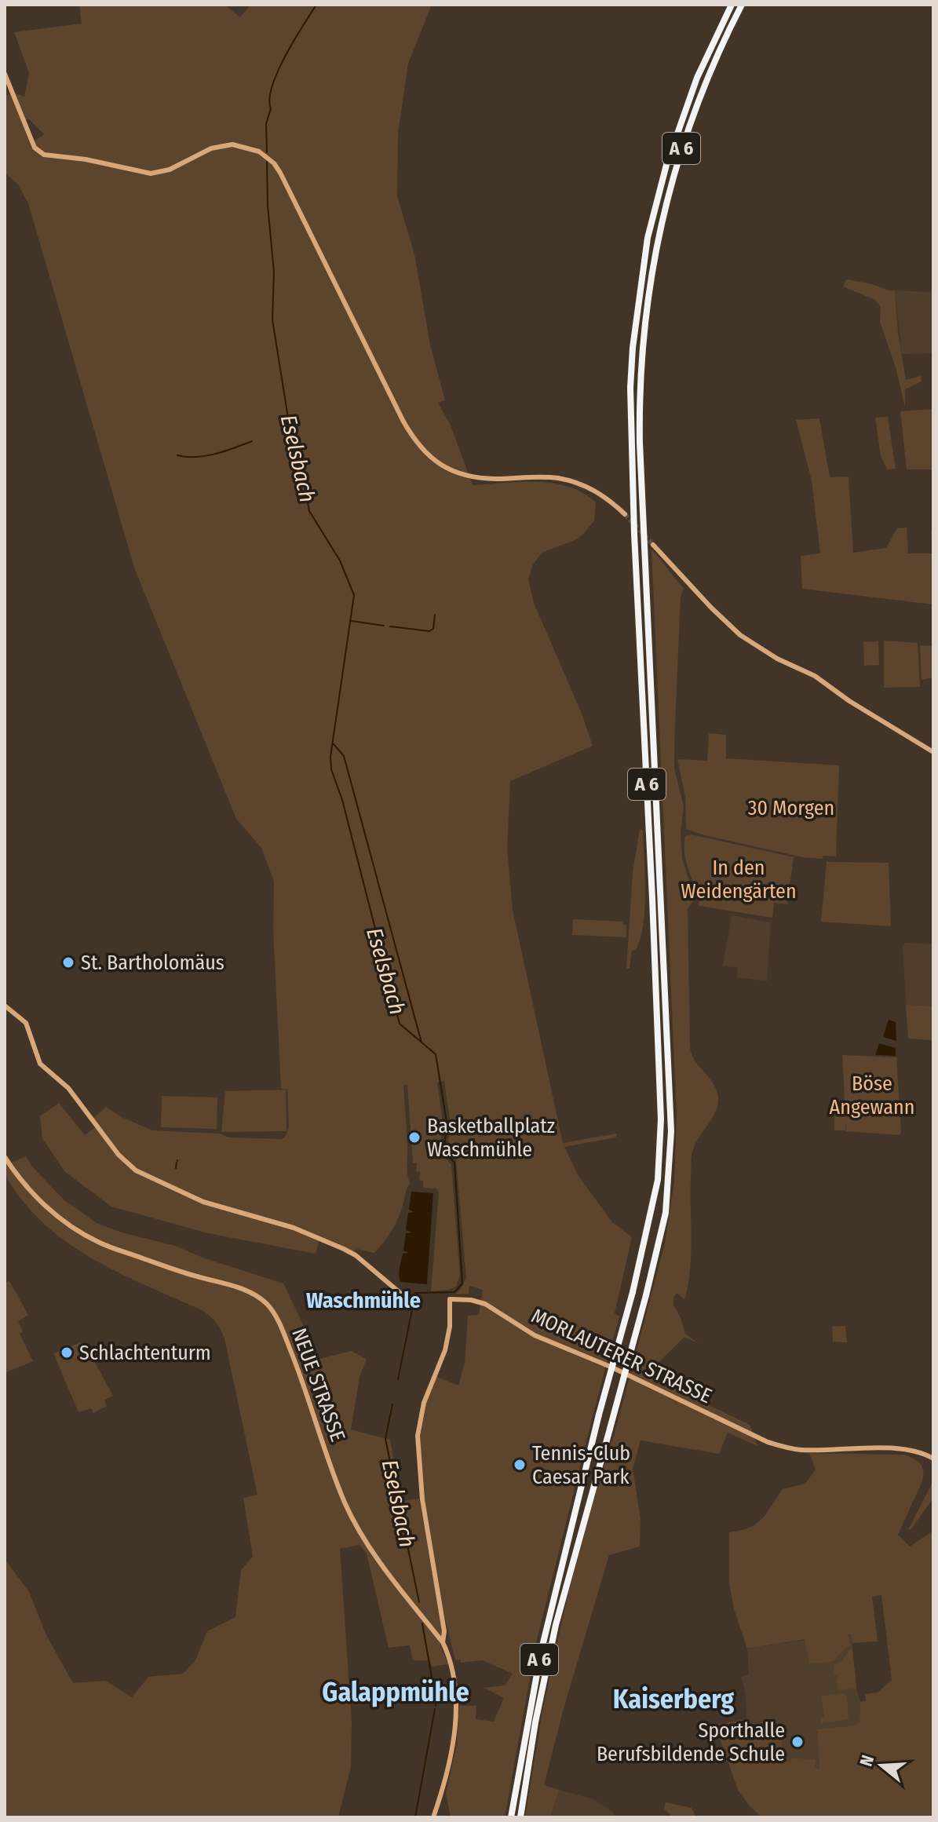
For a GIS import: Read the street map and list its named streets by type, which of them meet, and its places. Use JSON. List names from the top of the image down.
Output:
{
  "streets": {
    "highway": ["A 6"],
    "street": ["MORLAUTERER STRASSE", "NEUE STRASSE"]
  },
  "crossings": [
    ["MORLAUTERER STRASSE", "NEUE STRASSE"]
  ],
  "districts": ["Waschmühle", "Galappmühle", "Kaiserberg"],
  "water": ["Eselsbach"],
  "parks": ["30 Morgen", "In den Weidengärten", "Böse Angewann"],
  "places": [
    "St. Bartholomäus",
    "Basketballplatz Waschmühle",
    "Schlachtenturm",
    "Tennis-Club Caesar Park",
    "Sporthalle Berufsbildende Schule"
  ],
  "north": "left"
}
